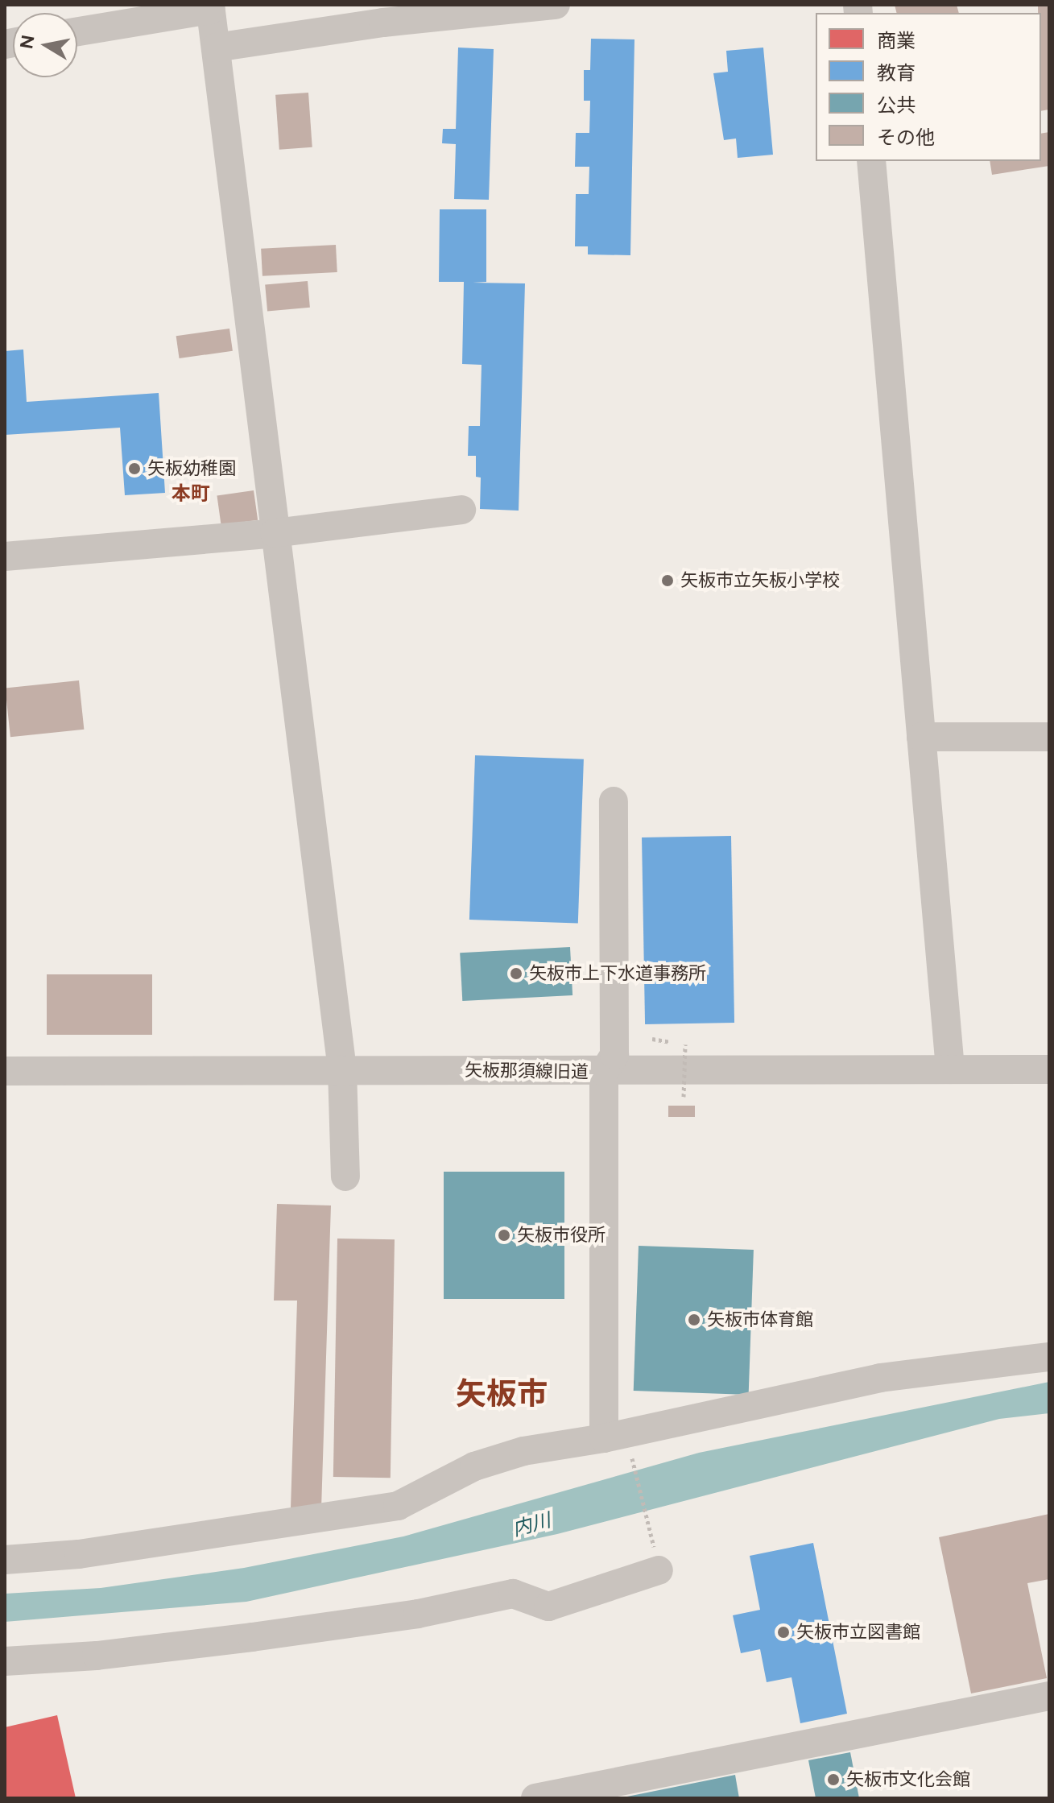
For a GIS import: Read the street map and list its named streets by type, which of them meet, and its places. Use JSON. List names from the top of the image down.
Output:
{
  "streets": {
    "street": ["矢板那須線旧道"]
  },
  "districts": ["本町", "矢板市"],
  "water": ["内川"],
  "places": [
    "矢板幼稚園",
    "矢板市立矢板小学校",
    "矢板市上下水道事務所",
    "矢板市役所",
    "矢板市体育館",
    "矢板市立図書館",
    "矢板市文化会館"
  ],
  "legend": [
    "商業",
    "教育",
    "公共",
    "その他"
  ],
  "north": "left"
}
